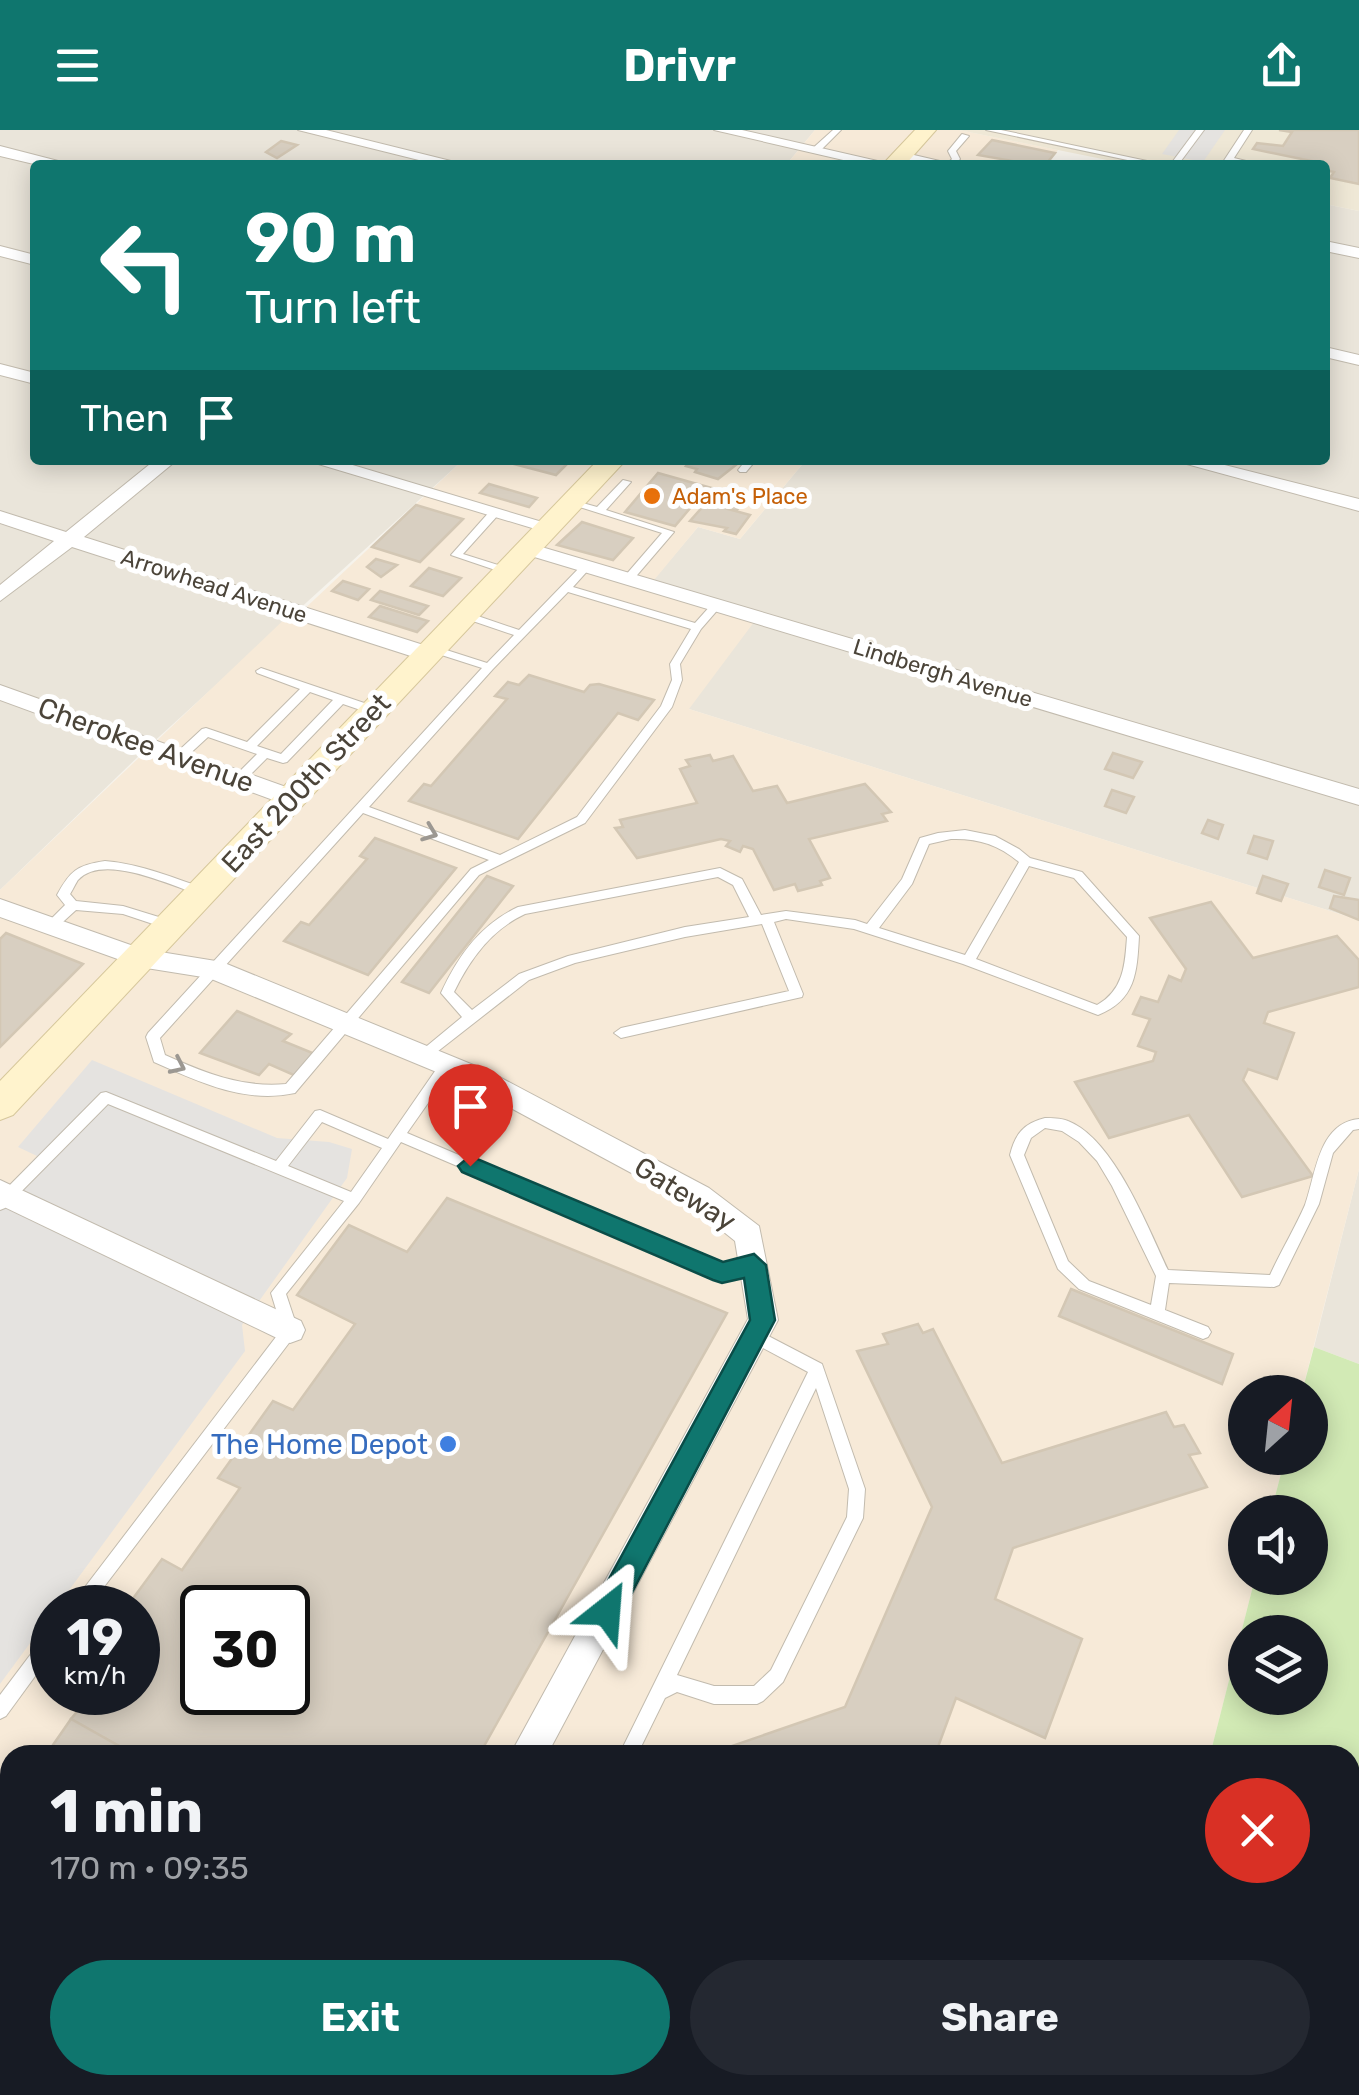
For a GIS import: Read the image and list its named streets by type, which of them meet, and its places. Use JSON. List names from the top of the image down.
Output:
{
  "streets": {
    "street": [
      "Arrowhead Avenue",
      "Lindbergh Avenue",
      "Cherokee Avenue",
      "East 200th Street",
      "Gateway"
    ]
  },
  "crossings": [
    ["Arrowhead Avenue", "East 200th Street"],
    ["Lindbergh Avenue", "East 200th Street"],
    ["Cherokee Avenue", "East 200th Street"],
    ["East 200th Street", "Gateway"]
  ],
  "places": ["Adam's Place", "The Home Depot"],
  "north": "top right",
  "page": {
    "header": "Drivr",
    "turn": ["90 m", "Turn left"],
    "then": "Then",
    "speed": "19 km/h",
    "limit": "30",
    "heading": ["1 min", "170 m · 09:35"],
    "buttons": ["Exit", "Share"]
  }
}
